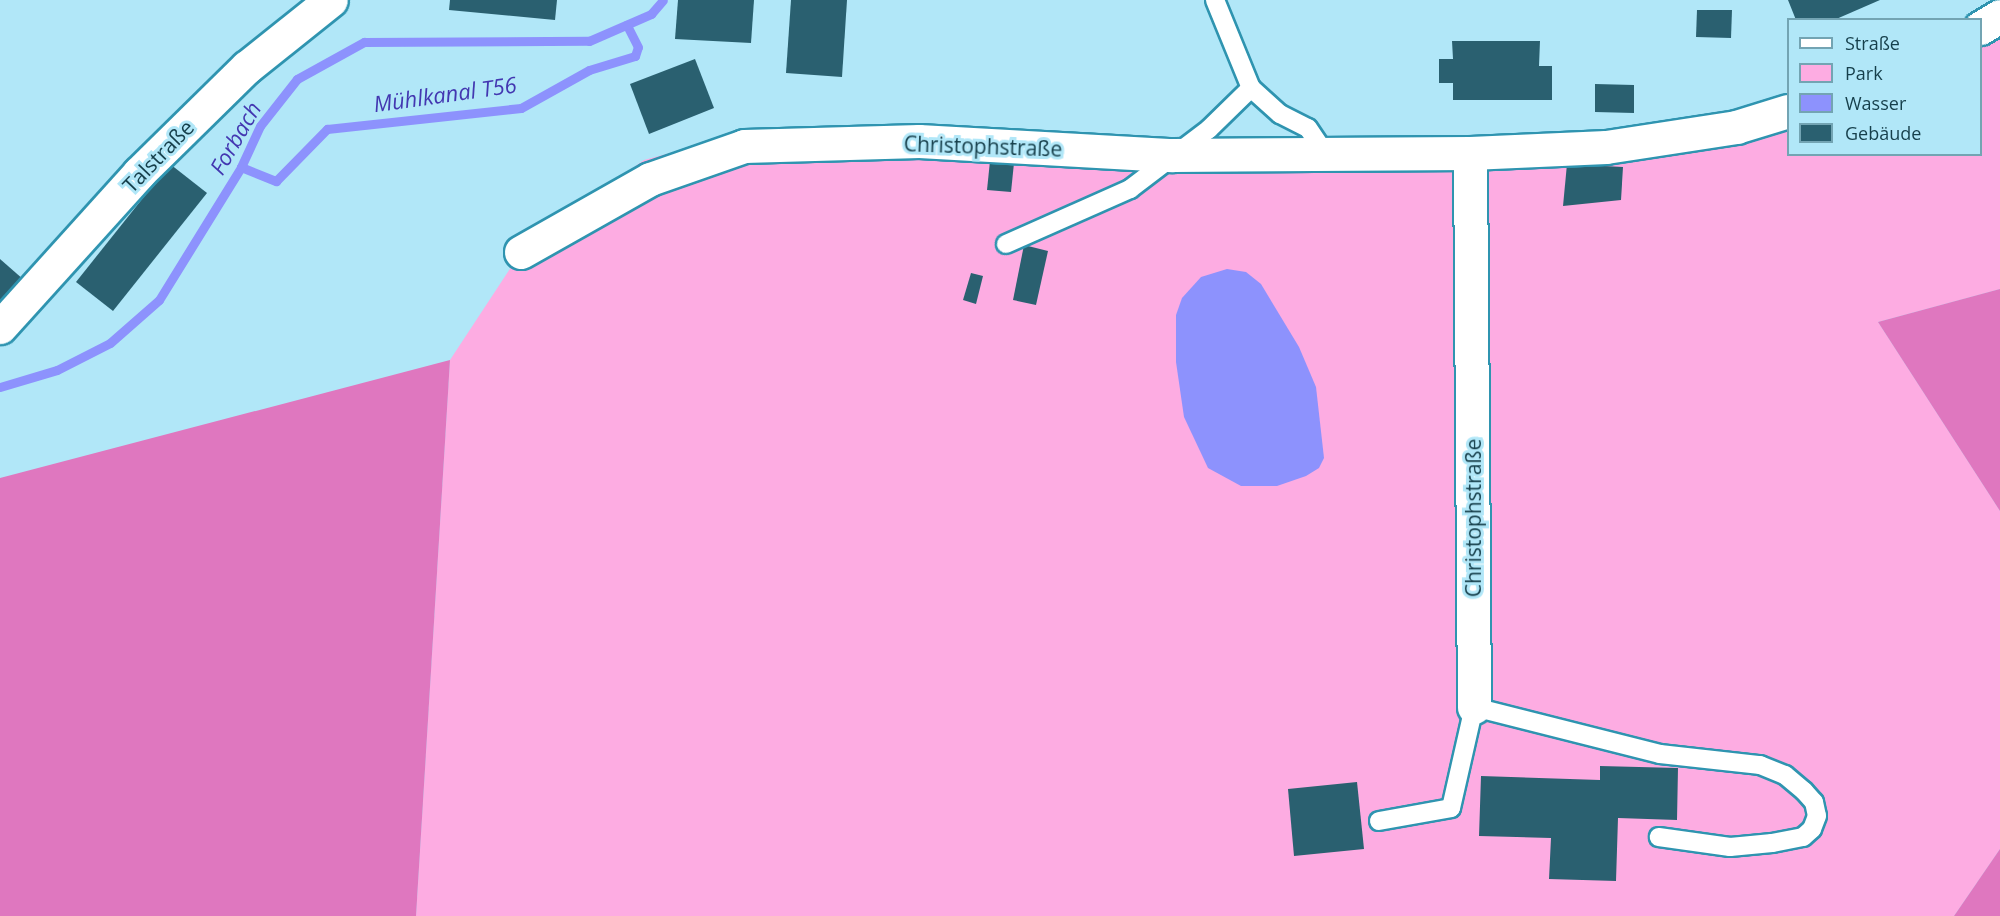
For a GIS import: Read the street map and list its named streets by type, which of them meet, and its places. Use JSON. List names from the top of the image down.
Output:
{
  "streets": {
    "street": ["Christophstraße", "Talstraße"]
  },
  "water": ["Mühlkanal T56", "Forbach"],
  "legend": [
    "Straße",
    "Park",
    "Wasser",
    "Gebäude"
  ]
}
